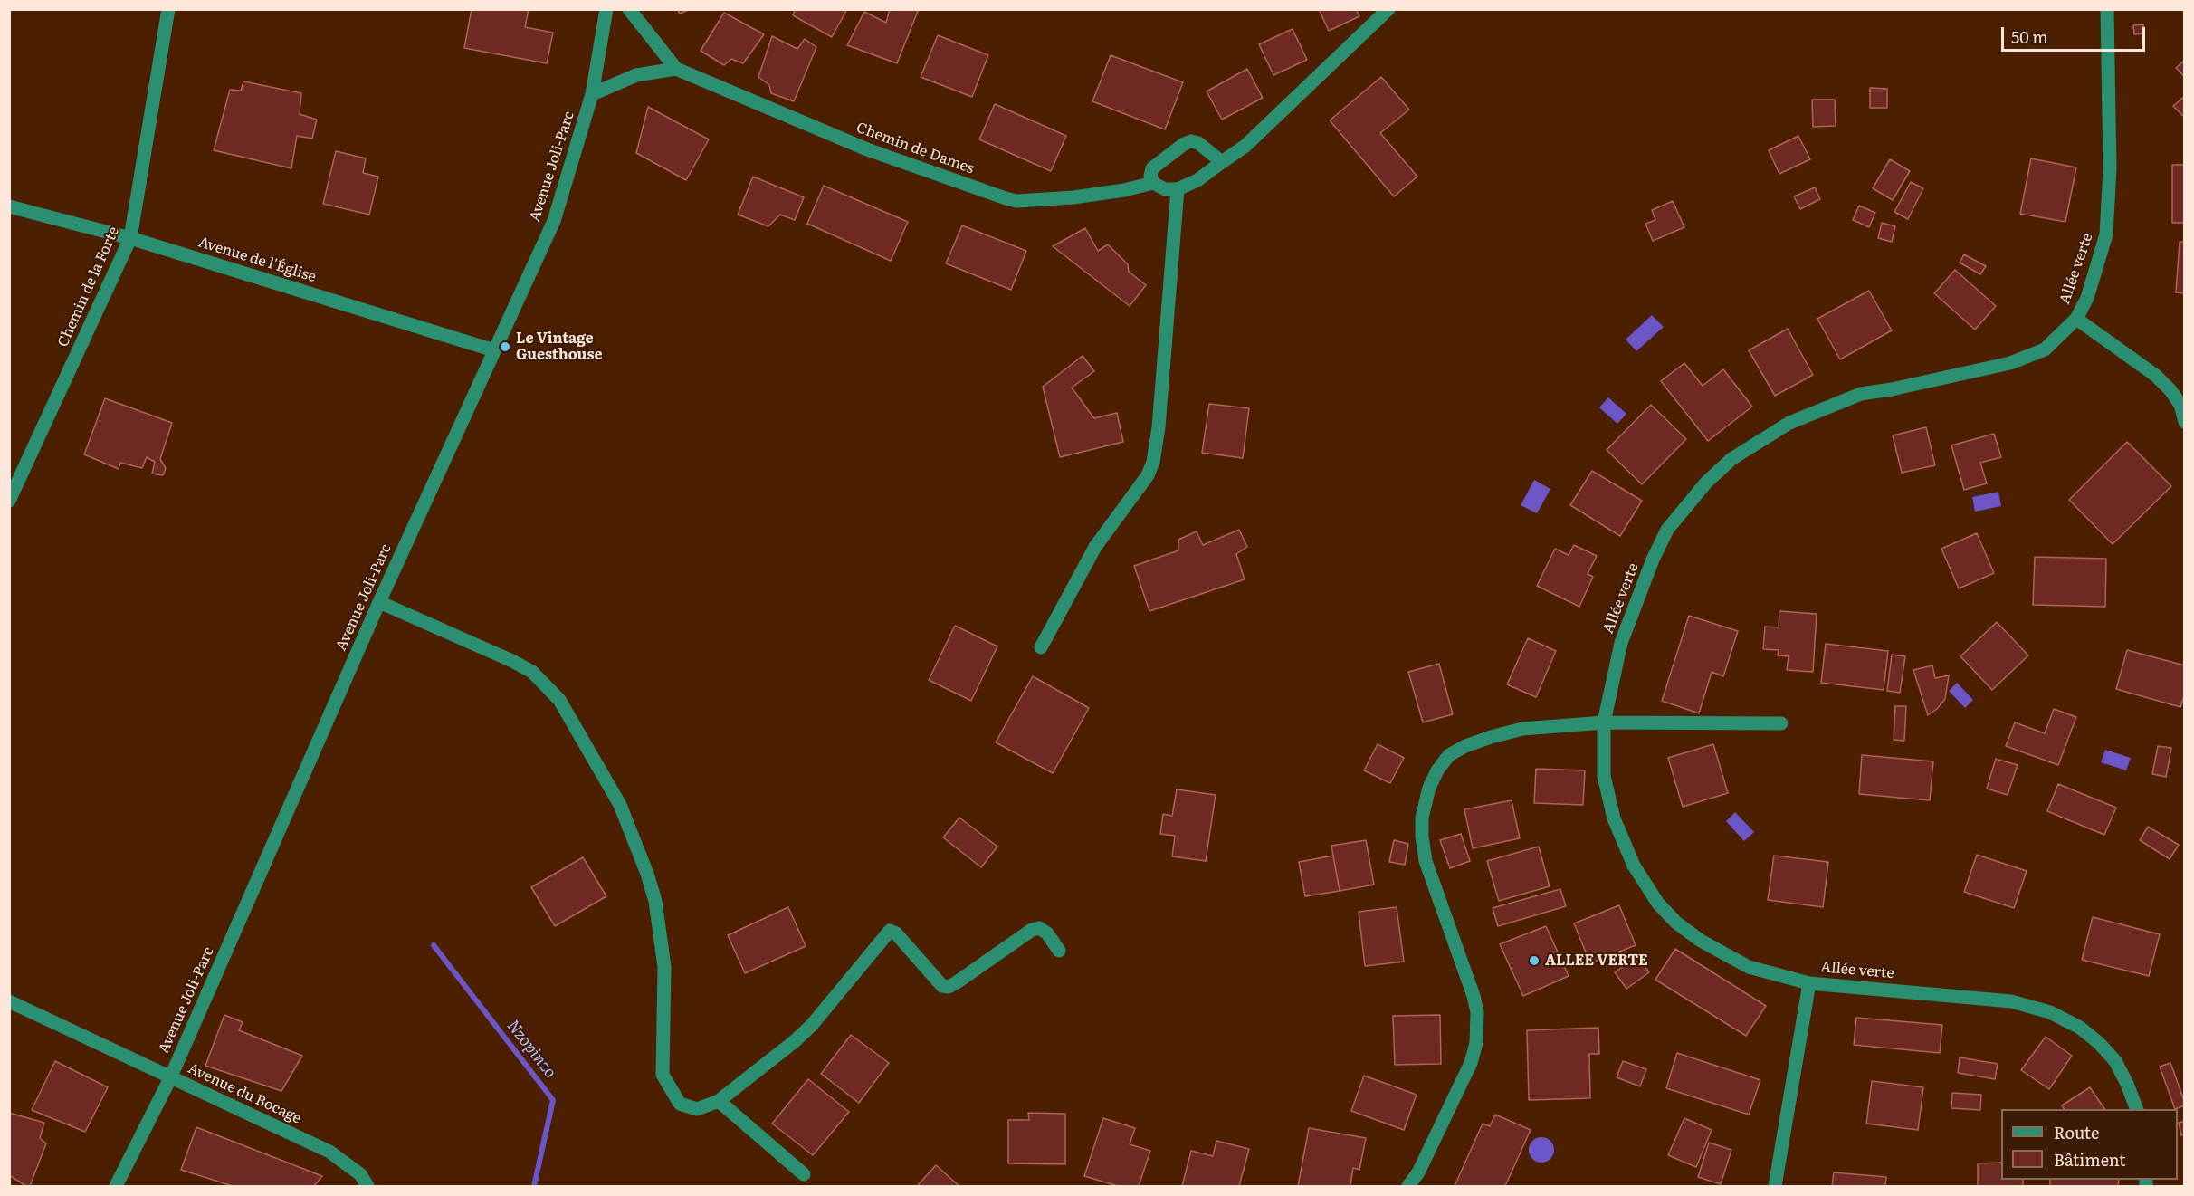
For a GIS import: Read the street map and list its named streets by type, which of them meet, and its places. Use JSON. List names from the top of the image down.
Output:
{
  "streets": {
    "street": [
      "Chemin de Dames",
      "Avenue Joli-Parc",
      "Avenue de l'Église",
      "Allée verte",
      "Chemin de la Forte",
      "Avenue du Bocage"
    ]
  },
  "crossings": [
    ["Avenue Joli-Parc", "Avenue de l'Église"],
    ["Avenue Joli-Parc", "Avenue du Bocage"],
    ["Avenue de l'Église", "Chemin de la Forte"]
  ],
  "water": ["Nzopinzo"],
  "places": ["Le Vintage Guesthouse", "ALLEE VERTE"],
  "legend": ["Route", "Bâtiment"],
  "scale_bar": "50 m"
}
